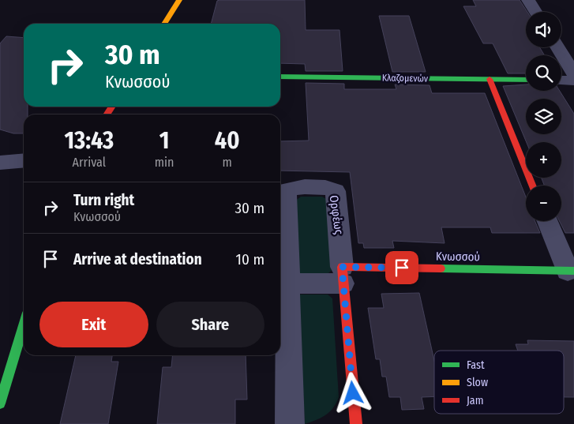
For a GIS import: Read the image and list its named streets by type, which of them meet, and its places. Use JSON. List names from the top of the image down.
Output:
{
  "streets": {
    "street": ["Κλαζομενών", "Ορφέως", "Κνωσσού"]
  },
  "crossings": [
    ["Ορφέως", "Κνωσσού"]
  ],
  "legend": ["Fast", "Slow", "Jam"],
  "page": {
    "map_buttons": ["+", "−"],
    "turn": ["30 m", "Κνωσσού"],
    "eta": [
      "13:43",
      "Arrival",
      "1",
      "min",
      "40",
      "m"
    ],
    "list": [
      {
        "name": "Turn right",
        "note": "Κνωσσού",
        "value": "30 m"
      },
      {
        "name": "Arrive at destination",
        "value": "10 m"
      }
    ],
    "buttons": ["Exit", "Share"]
  }
}
